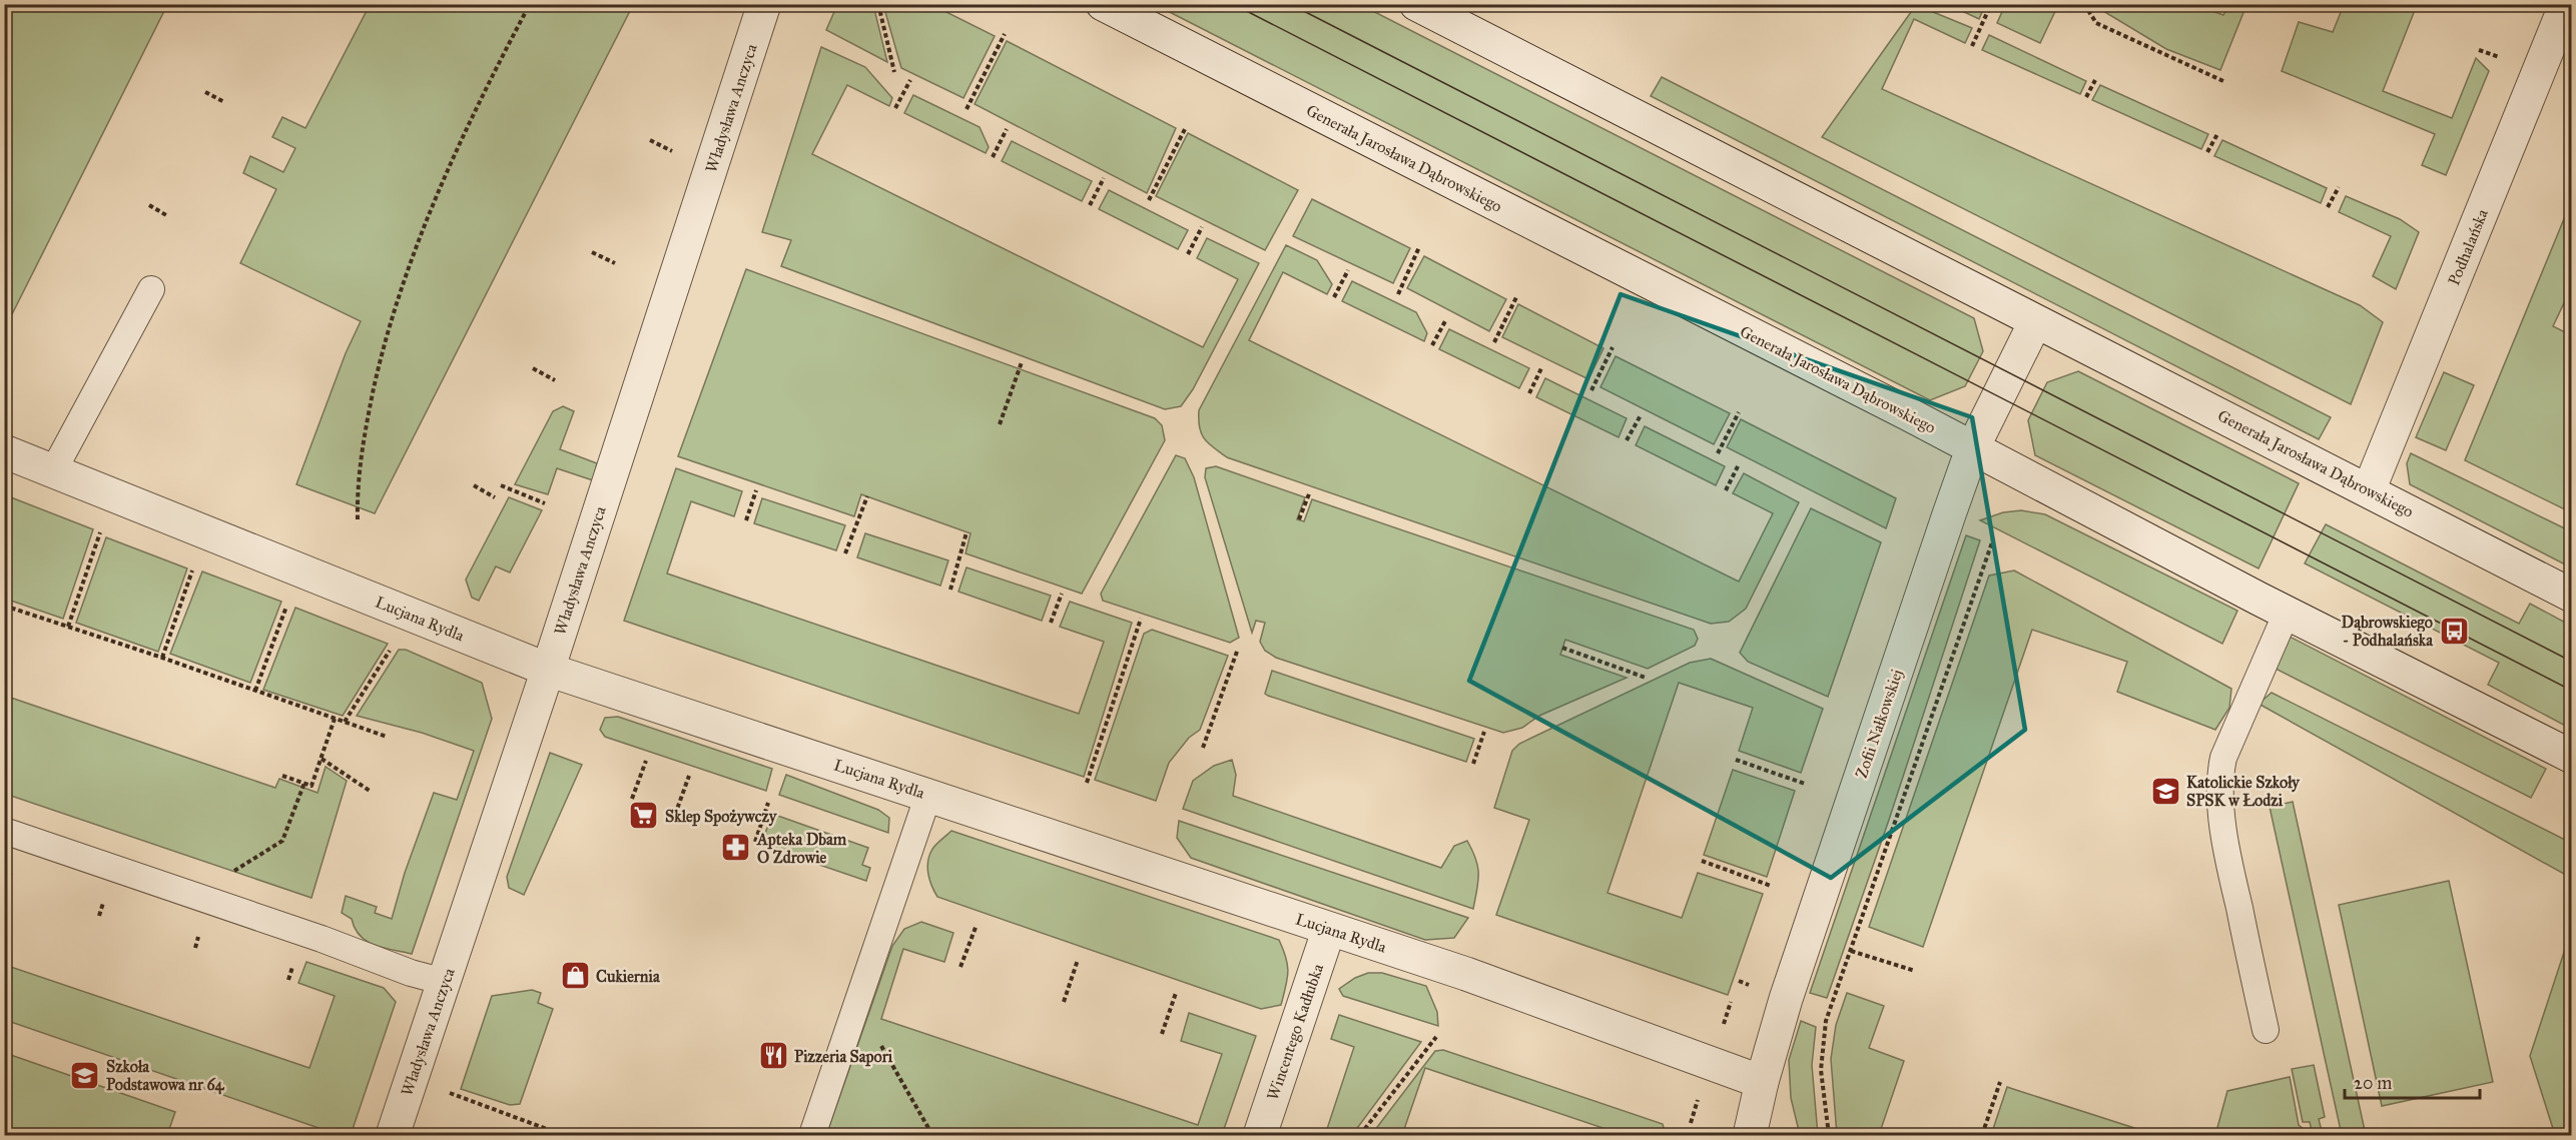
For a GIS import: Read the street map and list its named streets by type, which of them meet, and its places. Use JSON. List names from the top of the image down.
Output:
{
  "streets": {
    "street": [
      "Władysława Anczyca",
      "Generała Jarosława Dąbrowskiego",
      "Podhalańska",
      "Lucjana Rydla",
      "Zofii Nałkowskiej",
      "Wincentego Kadłubka"
    ]
  },
  "crossings": [
    ["Władysława Anczyca", "Lucjana Rydla"],
    ["Generała Jarosława Dąbrowskiego", "Podhalańska"],
    ["Generała Jarosława Dąbrowskiego", "Zofii Nałkowskiej"],
    ["Lucjana Rydla", "Zofii Nałkowskiej"],
    ["Lucjana Rydla", "Wincentego Kadłubka"]
  ],
  "places": {
    "bus stop": ["Dąbrowskiego - Podhalańska"],
    "school or university": ["Katolickie Szkoły SPSK w Łodzi", "Szkoła Podstawowa nr 64"],
    "supermarket": ["Sklep Spożywczy"],
    "pharmacy": ["Apteka Dbam O Zdrowie"],
    "shop": ["Cukiernia"],
    "restaurant": ["Pizzeria Sapori"]
  },
  "scale_bar": "20 m"
}
